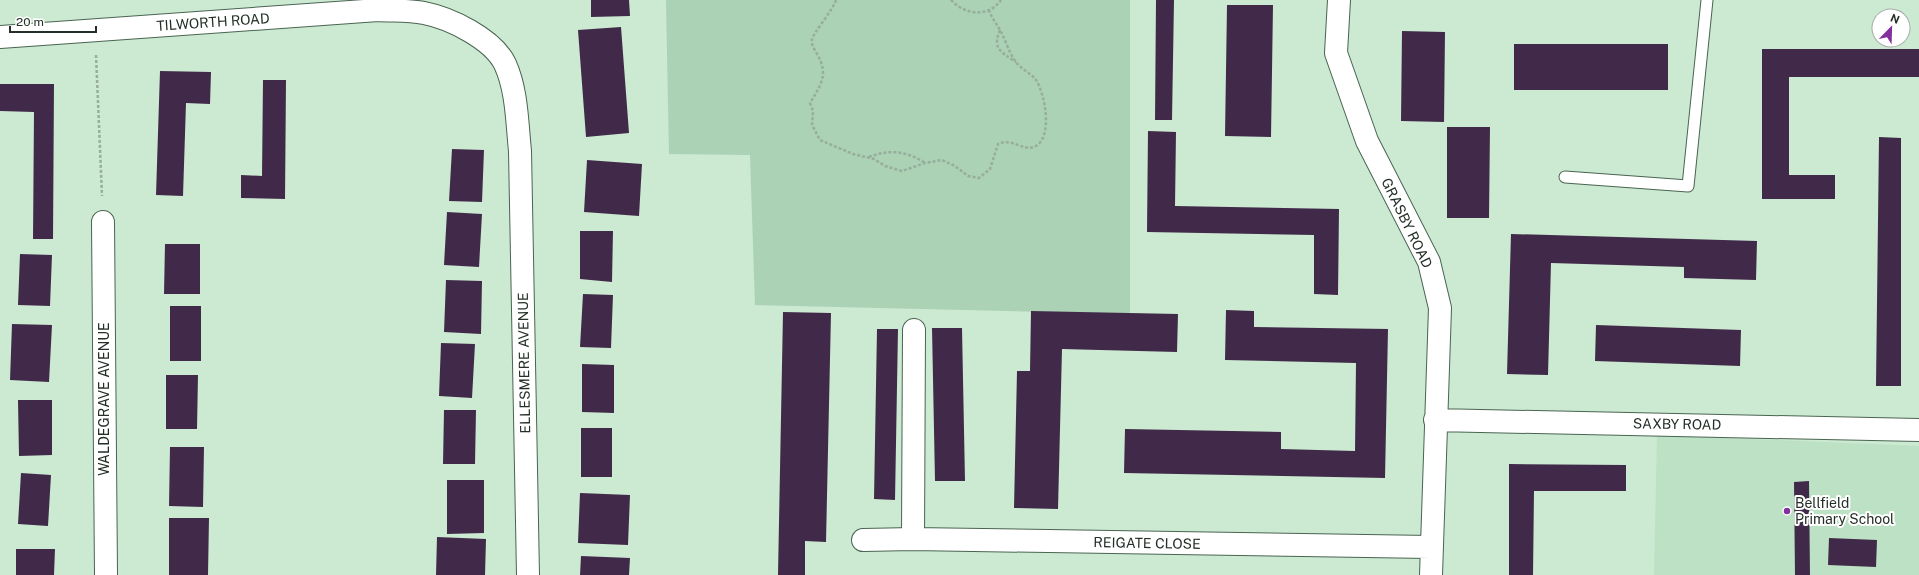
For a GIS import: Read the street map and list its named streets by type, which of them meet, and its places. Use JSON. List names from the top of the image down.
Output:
{
  "streets": {
    "street": [
      "TILWORTH ROAD",
      "GRASBY ROAD",
      "ELLESMERE AVENUE",
      "WALDEGRAVE AVENUE",
      "SAXBY ROAD",
      "REIGATE CLOSE"
    ]
  },
  "crossings": [
    ["TILWORTH ROAD", "ELLESMERE AVENUE"],
    ["GRASBY ROAD", "SAXBY ROAD"],
    ["GRASBY ROAD", "REIGATE CLOSE"]
  ],
  "places": ["Bellfield Primary School"],
  "scale_bar": "20 m",
  "north": "top right"
}
